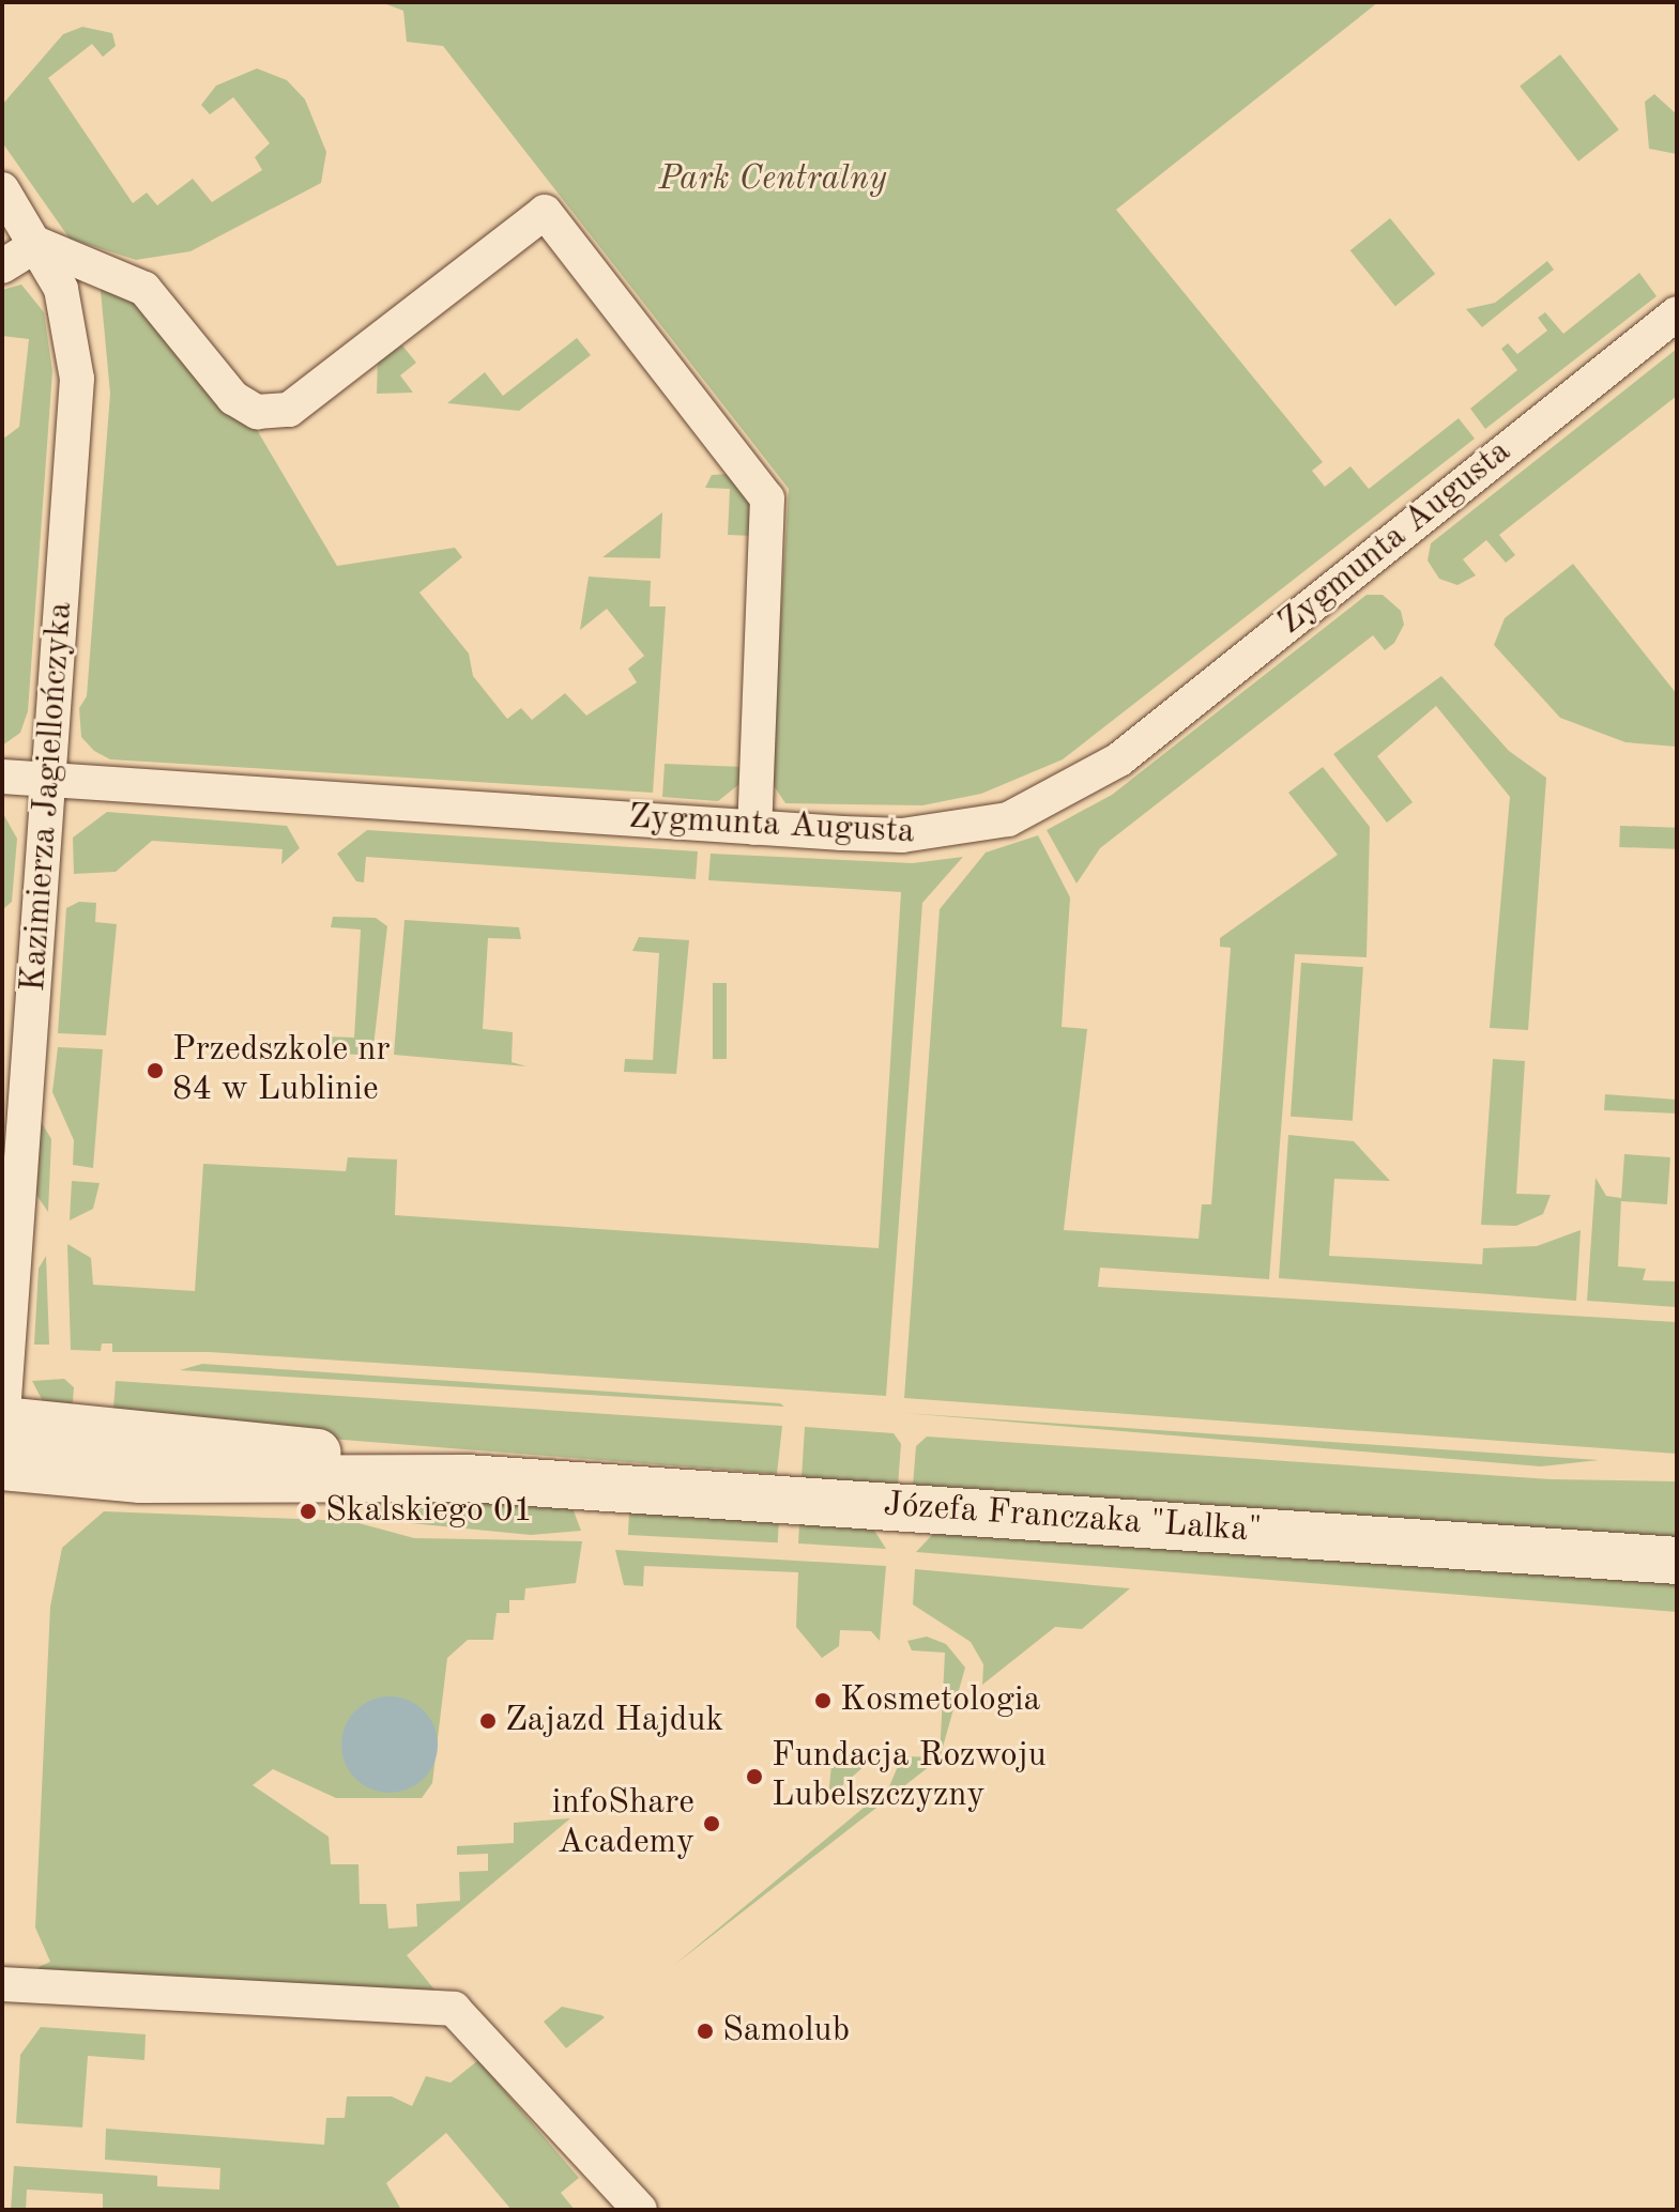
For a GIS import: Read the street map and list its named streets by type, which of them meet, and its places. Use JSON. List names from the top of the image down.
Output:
{
  "streets": {
    "street": ["Zygmunta Augusta", "Kazimierza Jagiellończyka", "Józefa Franczaka \"Lalka\""]
  },
  "crossings": [
    ["Zygmunta Augusta", "Kazimierza Jagiellończyka"],
    ["Kazimierza Jagiellończyka", "Józefa Franczaka \"Lalka\""]
  ],
  "parks": ["Park Centralny"],
  "places": [
    "Przedszkole nr 84 w Lublinie",
    "Skalskiego 01",
    "Kosmetologia",
    "Zajazd Hajduk",
    "Fundacja Rozwoju Lubelszczyzny",
    "infoShare Academy",
    "Samolub"
  ]
}
